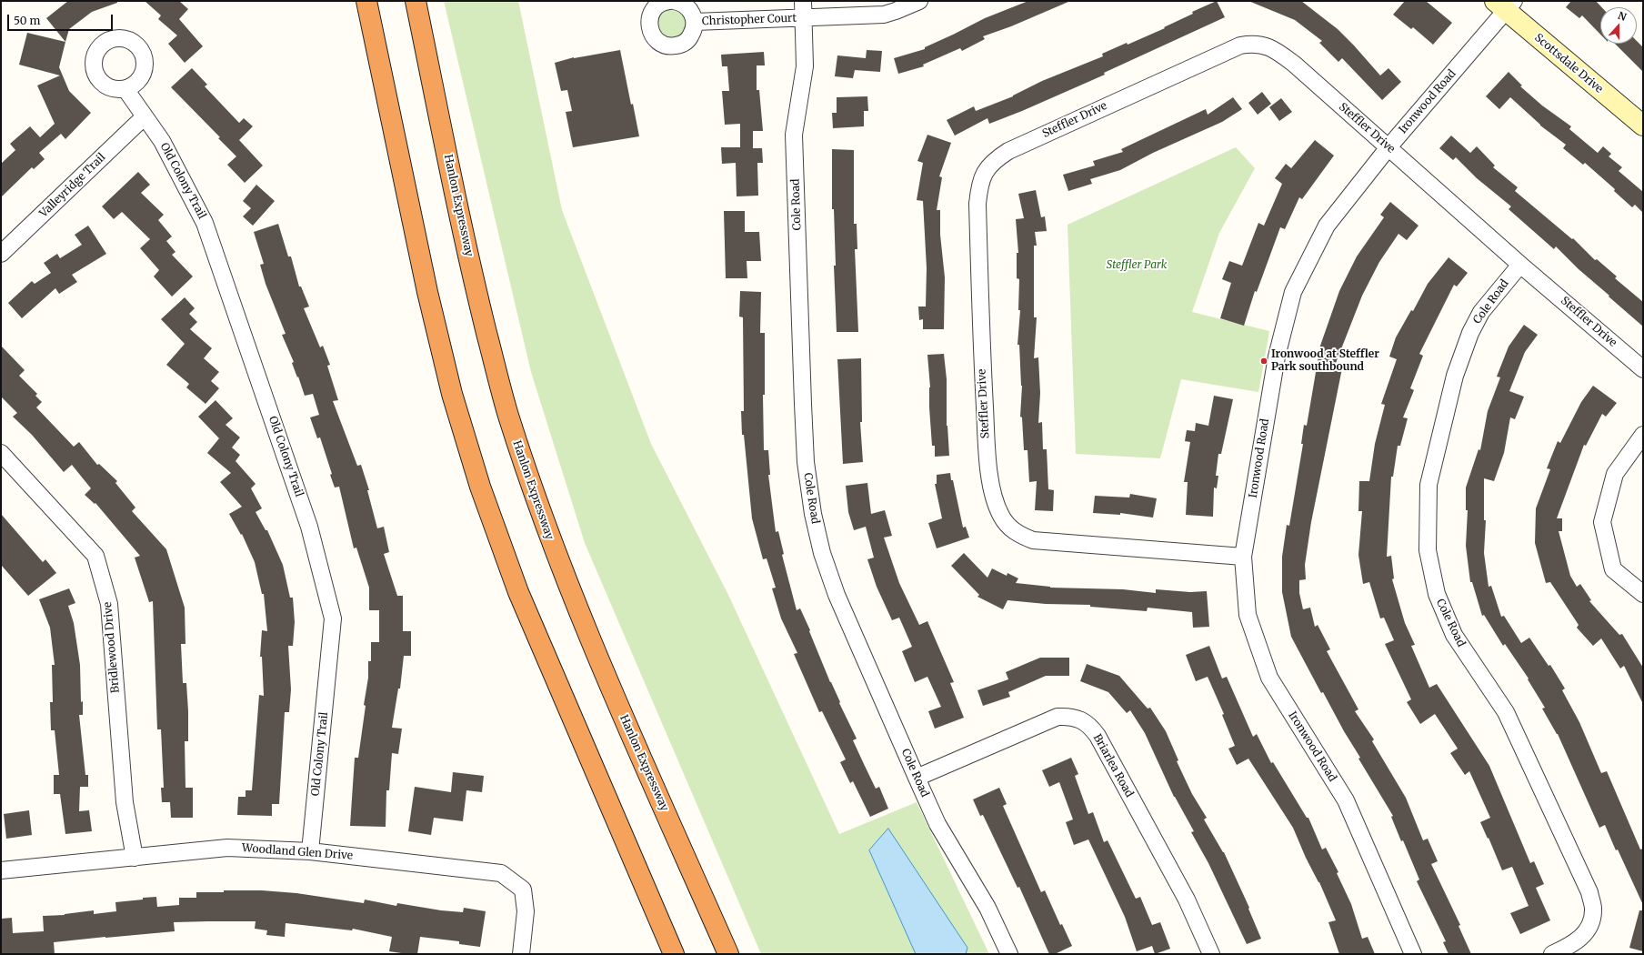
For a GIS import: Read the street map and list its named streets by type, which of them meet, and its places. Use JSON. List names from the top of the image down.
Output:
{
  "streets": {
    "highway": ["Hanlon Expressway"],
    "street": [
      "Christopher Court",
      "Scottsdale Drive",
      "Ironwood Road",
      "Steffler Drive",
      "Old Colony Trail",
      "Valleyridge Trail",
      "Cole Road",
      "Bridlewood Drive",
      "Briarlea Road",
      "Woodland Glen Drive"
    ]
  },
  "crossings": [
    ["Christopher Court", "Cole Road"],
    ["Scottsdale Drive", "Ironwood Road"],
    ["Ironwood Road", "Steffler Drive"],
    ["Steffler Drive", "Cole Road"],
    ["Old Colony Trail", "Valleyridge Trail"],
    ["Old Colony Trail", "Woodland Glen Drive"],
    ["Cole Road", "Briarlea Road"],
    ["Bridlewood Drive", "Woodland Glen Drive"]
  ],
  "parks": ["Steffler Park"],
  "places": ["Ironwood at Steffler Park southbound"],
  "scale_bar": "50 m",
  "north": "top"
}
